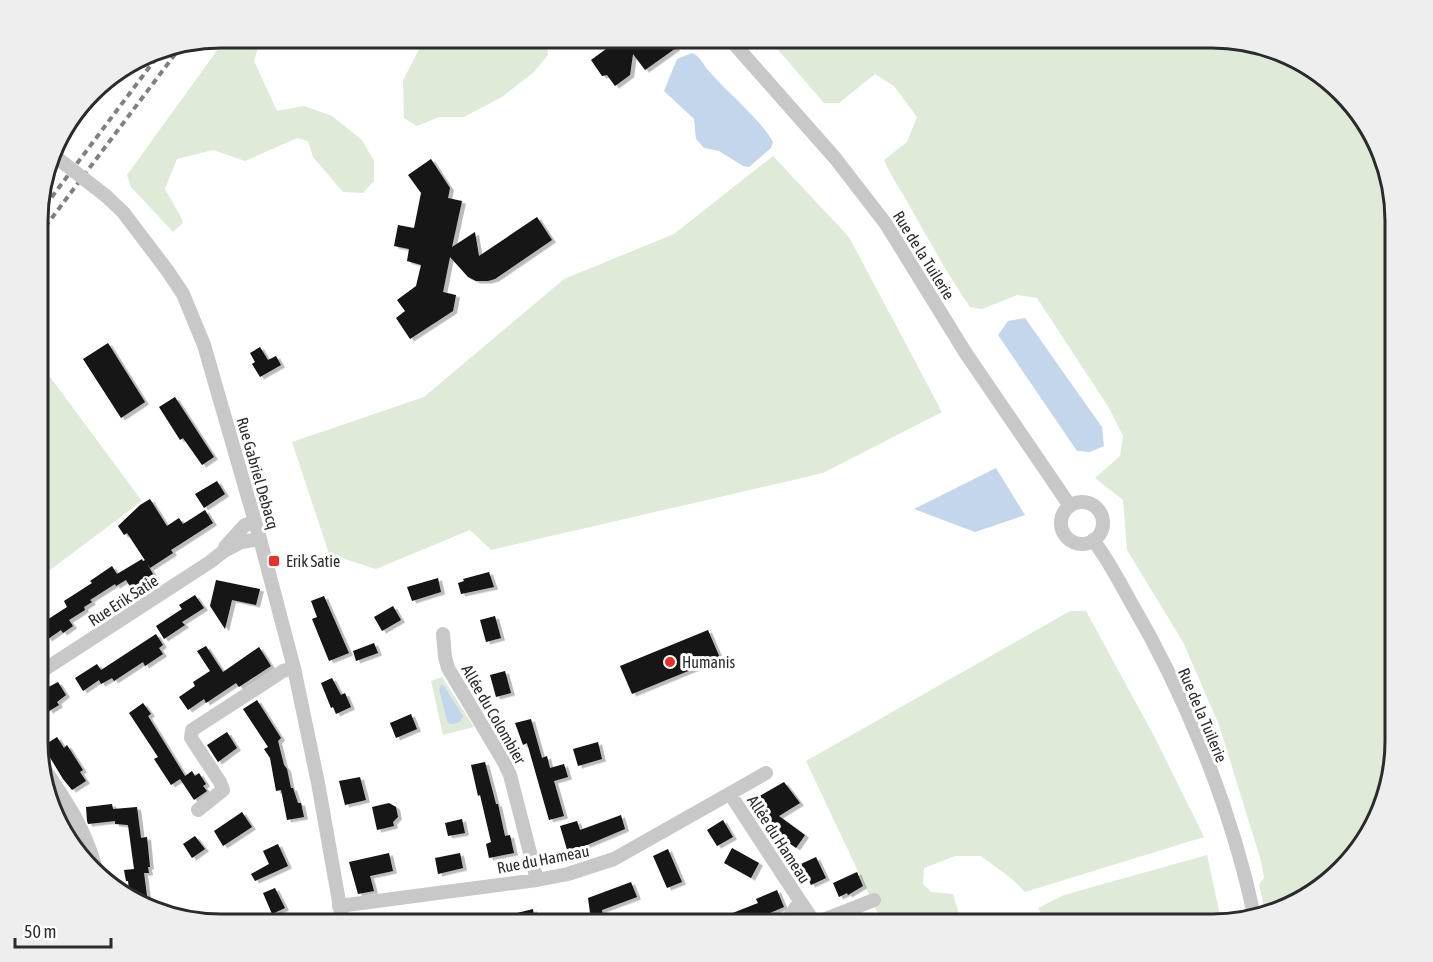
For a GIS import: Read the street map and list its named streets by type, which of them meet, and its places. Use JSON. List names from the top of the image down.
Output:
{
  "streets": {
    "street": [
      "Rue de la Tuilerie",
      "Rue Gabriel Debacq",
      "Rue Erik Satie",
      "Allée du Colombier",
      "Allée du Hameau",
      "Rue du Hameau"
    ]
  },
  "crossings": [
    ["Rue Gabriel Debacq", "Rue Erik Satie"],
    ["Rue Gabriel Debacq", "Rue du Hameau"],
    ["Allée du Colombier", "Rue du Hameau"],
    ["Allée du Hameau", "Rue du Hameau"]
  ],
  "places": {
    "transit": ["Erik Satie"],
    "other": ["Humanis"]
  },
  "scale_bar": "50 m"
}
